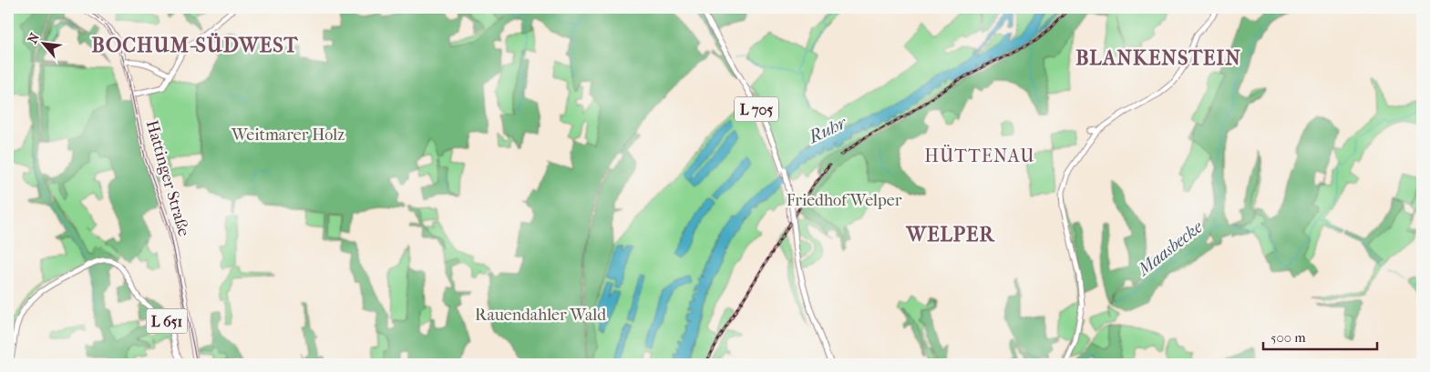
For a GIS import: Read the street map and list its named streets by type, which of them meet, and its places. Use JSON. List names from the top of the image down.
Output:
{
  "streets": {
    "main road": ["L 705", "Hattinger Straße", "L 651"]
  },
  "districts": [
    "BOCHUM-SÜDWEST",
    "BLANKENSTEIN",
    "HÜTTENAU",
    "WELPER"
  ],
  "water": ["Ruhr", "Maasbecke"],
  "parks": ["Weitmarer Holz", "Friedhof Welper", "Rauendahler Wald"],
  "scale_bar": "500 m",
  "north": "top left"
}
